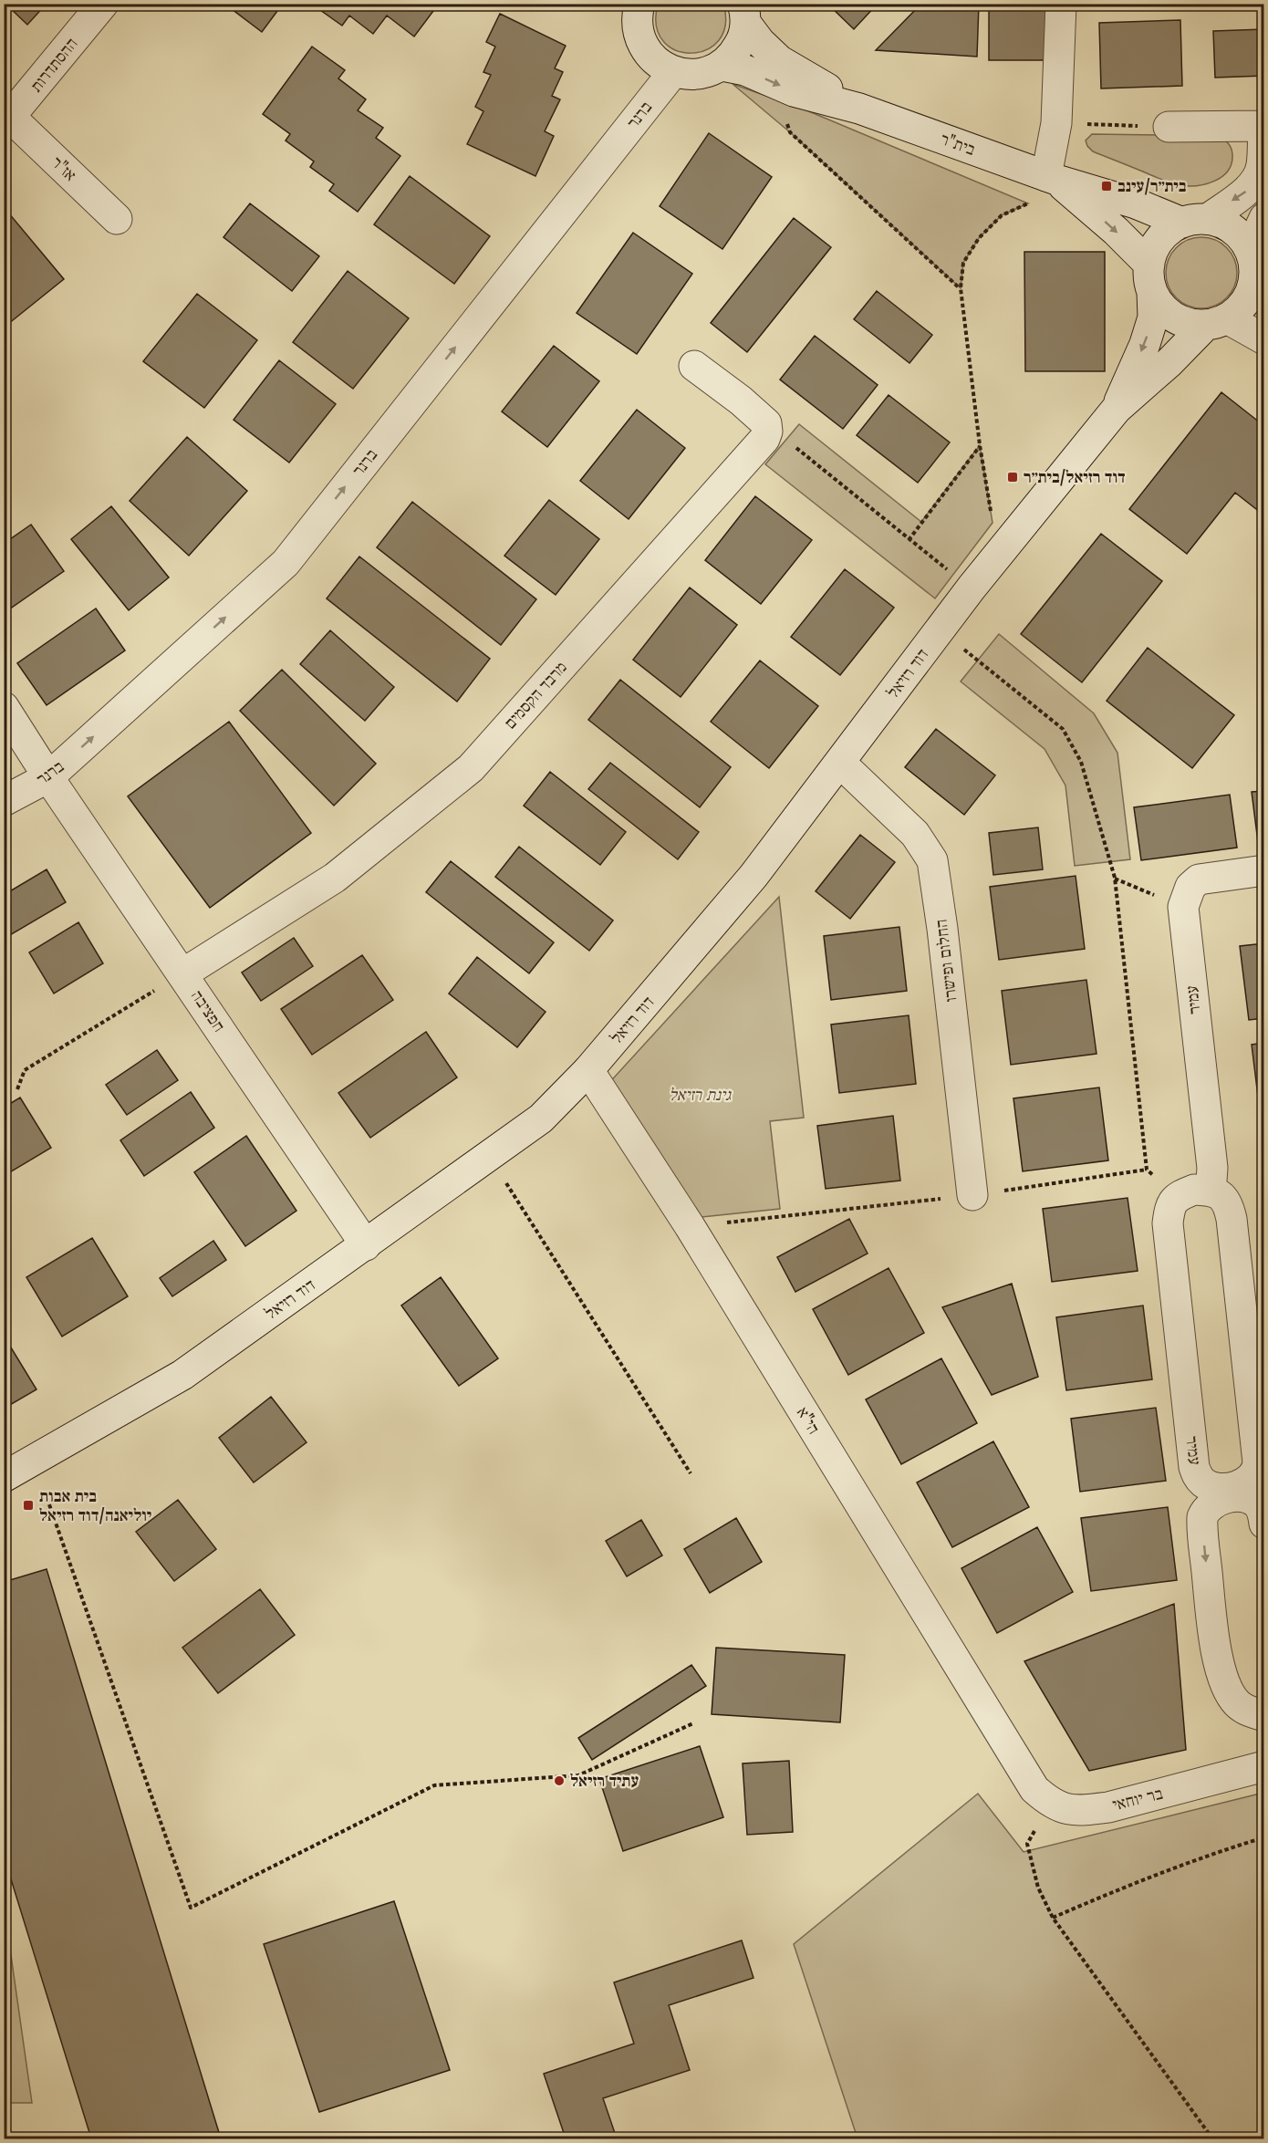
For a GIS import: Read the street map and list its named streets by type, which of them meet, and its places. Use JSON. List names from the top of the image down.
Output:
{
  "streets": {
    "street": [
      "ההסתדרות",
      "ברנר",
      "בית\"ר",
      "אז\"ר",
      "דוד רזיאל",
      "מרבד הקסמים",
      "החלום ופישרו",
      "עמיר",
      "חפציבה",
      "הי\"א",
      "בר יוחאי"
    ]
  },
  "crossings": [
    ["ההסתדרות", "אז\"ר"],
    ["ברנר", "חפציבה"],
    ["בית\"ר", "דוד רזיאל"],
    ["דוד רזיאל", "החלום ופישרו"],
    ["דוד רזיאל", "חפציבה"],
    ["דוד רזיאל", "הי\"א"],
    ["מרבד הקסמים", "חפציבה"],
    ["הי\"א", "בר יוחאי"]
  ],
  "one_way": ["ברנר"],
  "parks": ["גינת רזיאל"],
  "places": {
    "transit": ["בית״ר/עינב", "דוד רזיאל/בית״ר", "בית אבות יוליאנה/דוד רזיאל"],
    "other": ["עתיד רזיאל"]
  }
}
